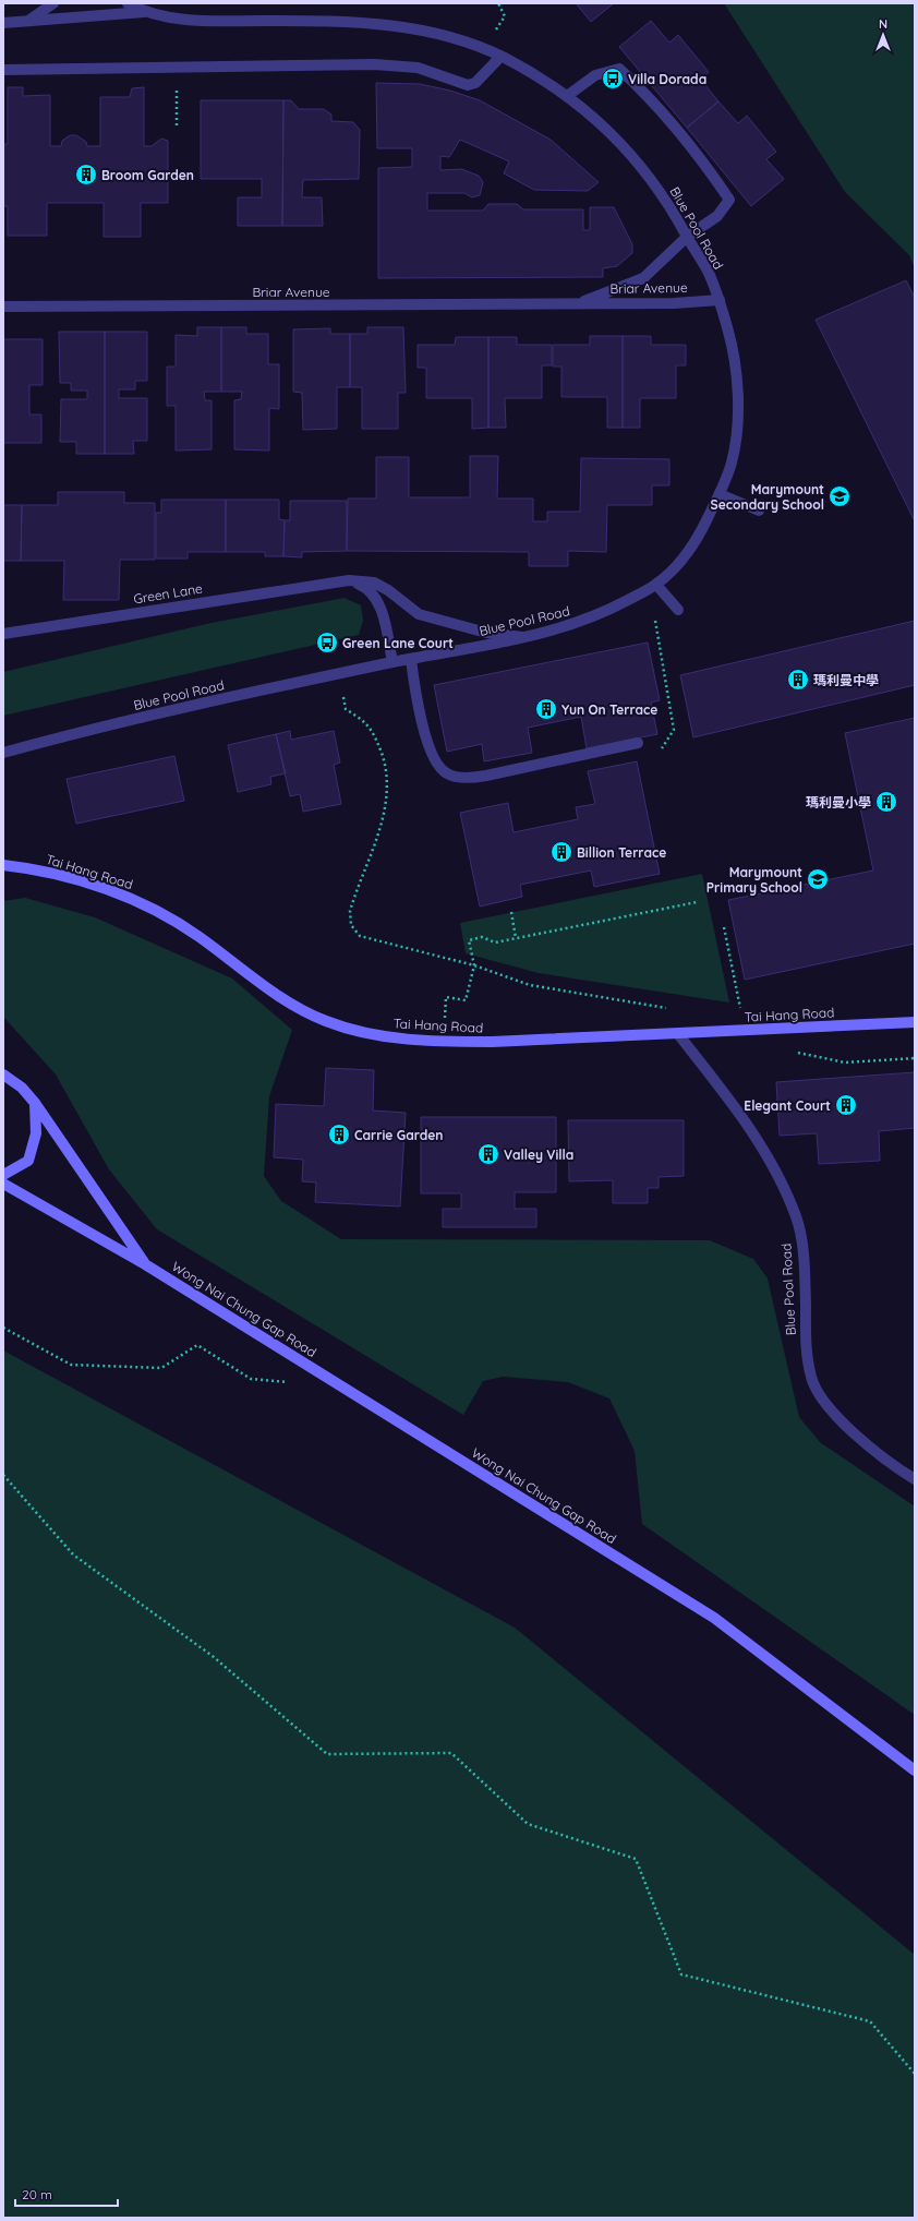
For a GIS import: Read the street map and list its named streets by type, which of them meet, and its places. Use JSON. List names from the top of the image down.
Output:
{
  "streets": {
    "main road": ["Tai Hang Road", "Wong Nai Chung Gap Road"],
    "street": ["Blue Pool Road", "Briar Avenue", "Green Lane"]
  },
  "crossings": [
    ["Blue Pool Road", "Briar Avenue"],
    ["Blue Pool Road", "Green Lane"],
    ["Blue Pool Road", "Tai Hang Road"]
  ],
  "places": {
    "bus stop": ["Villa Dorada", "Green Lane Court"],
    "building": [
      "Broom Garden",
      "瑪利曼中學",
      "Yun On Terrace",
      "瑪利曼小學",
      "Billion Terrace",
      "Elegant Court",
      "Carrie Garden",
      "Valley Villa"
    ],
    "school or university": ["Marymount Secondary School", "Marymount Primary School"]
  },
  "scale_bar": "20 m",
  "north": "top"
}
